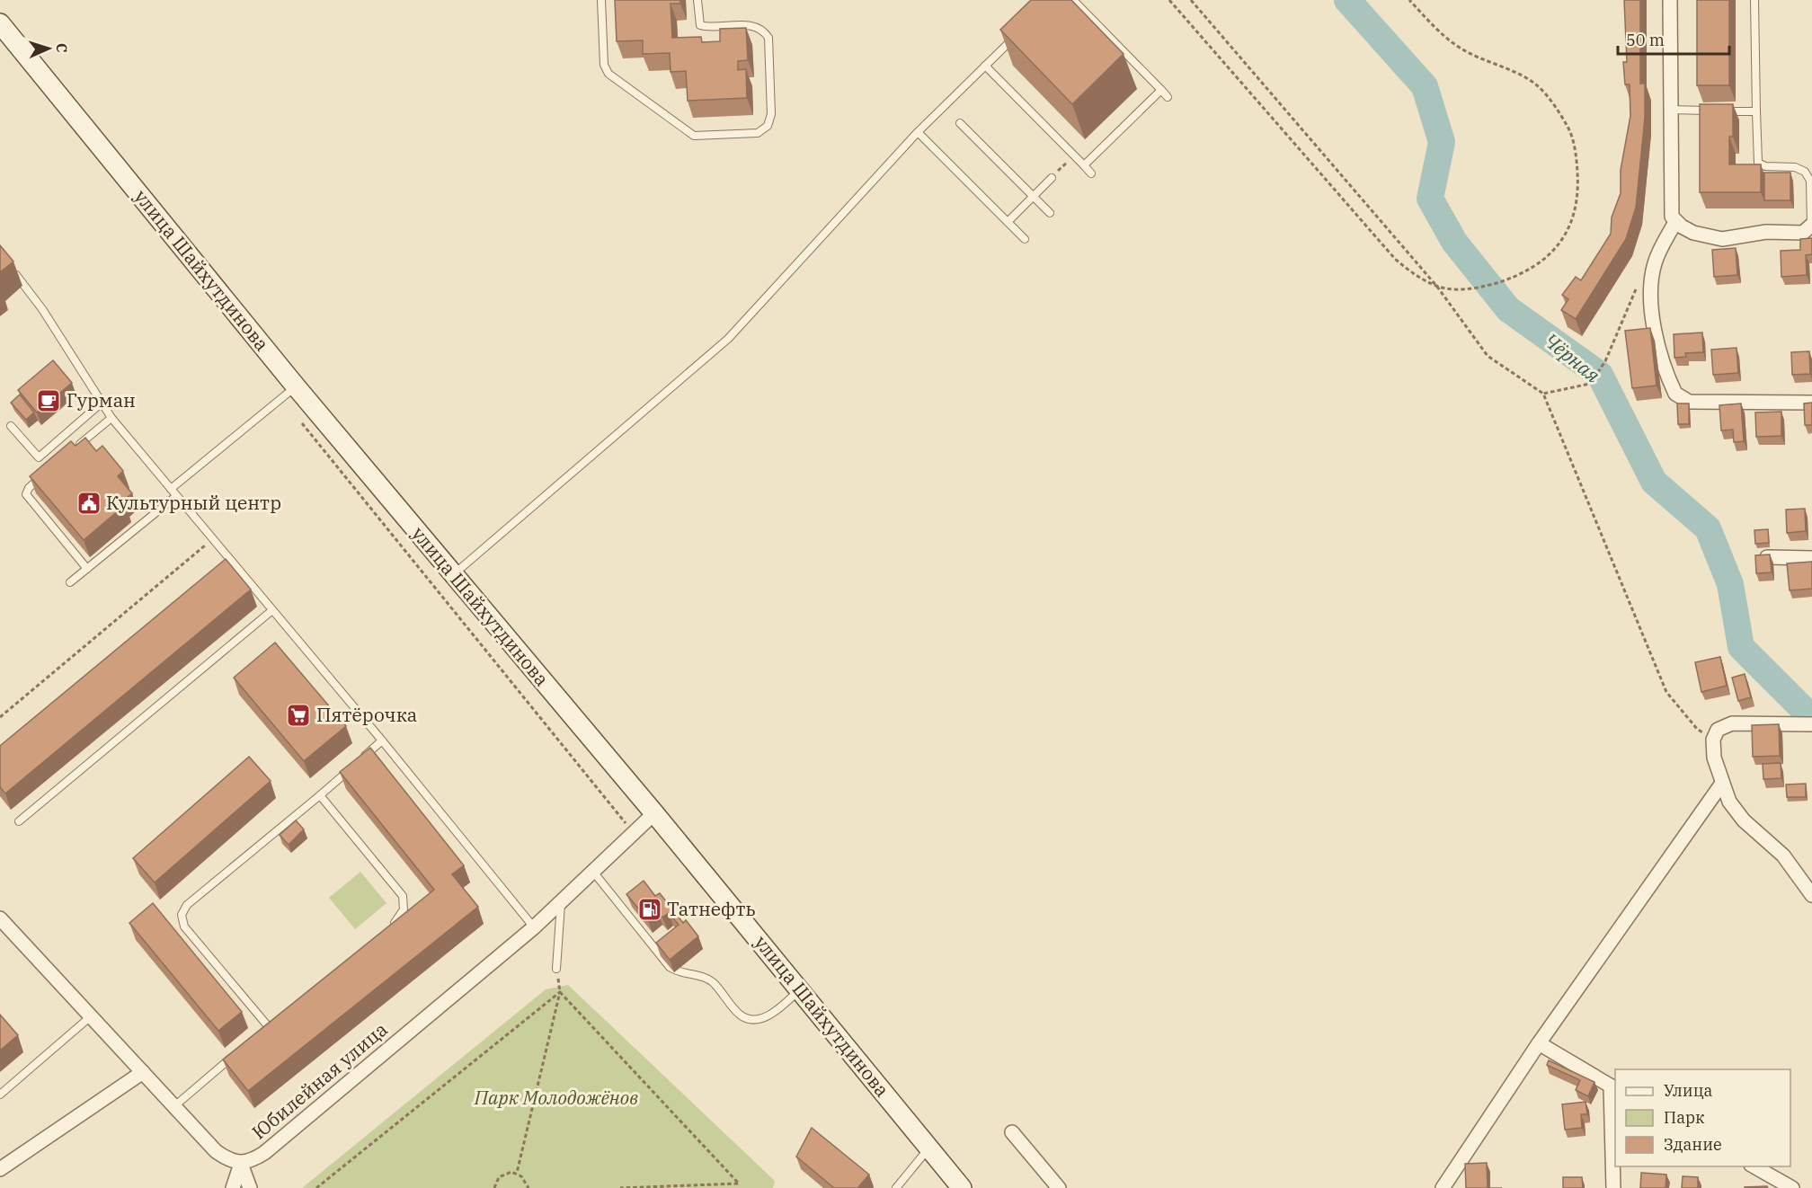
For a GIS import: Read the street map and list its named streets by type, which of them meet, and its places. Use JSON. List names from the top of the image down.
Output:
{
  "streets": {
    "main road": ["улица Шайхутдинова"],
    "street": ["Юбилейная улица"]
  },
  "crossings": [
    ["улица Шайхутдинова", "Юбилейная улица"]
  ],
  "water": ["Чёрная"],
  "parks": ["Парк Молодожёнов"],
  "places": {
    "cafe": ["Гурман"],
    "public building": ["Культурный центр"],
    "supermarket": ["Пятёрочка"],
    "fuel station": ["Татнефть"]
  },
  "legend": ["Улица", "Парк", "Здание"],
  "scale_bar": "50 m",
  "north": "right"
}
